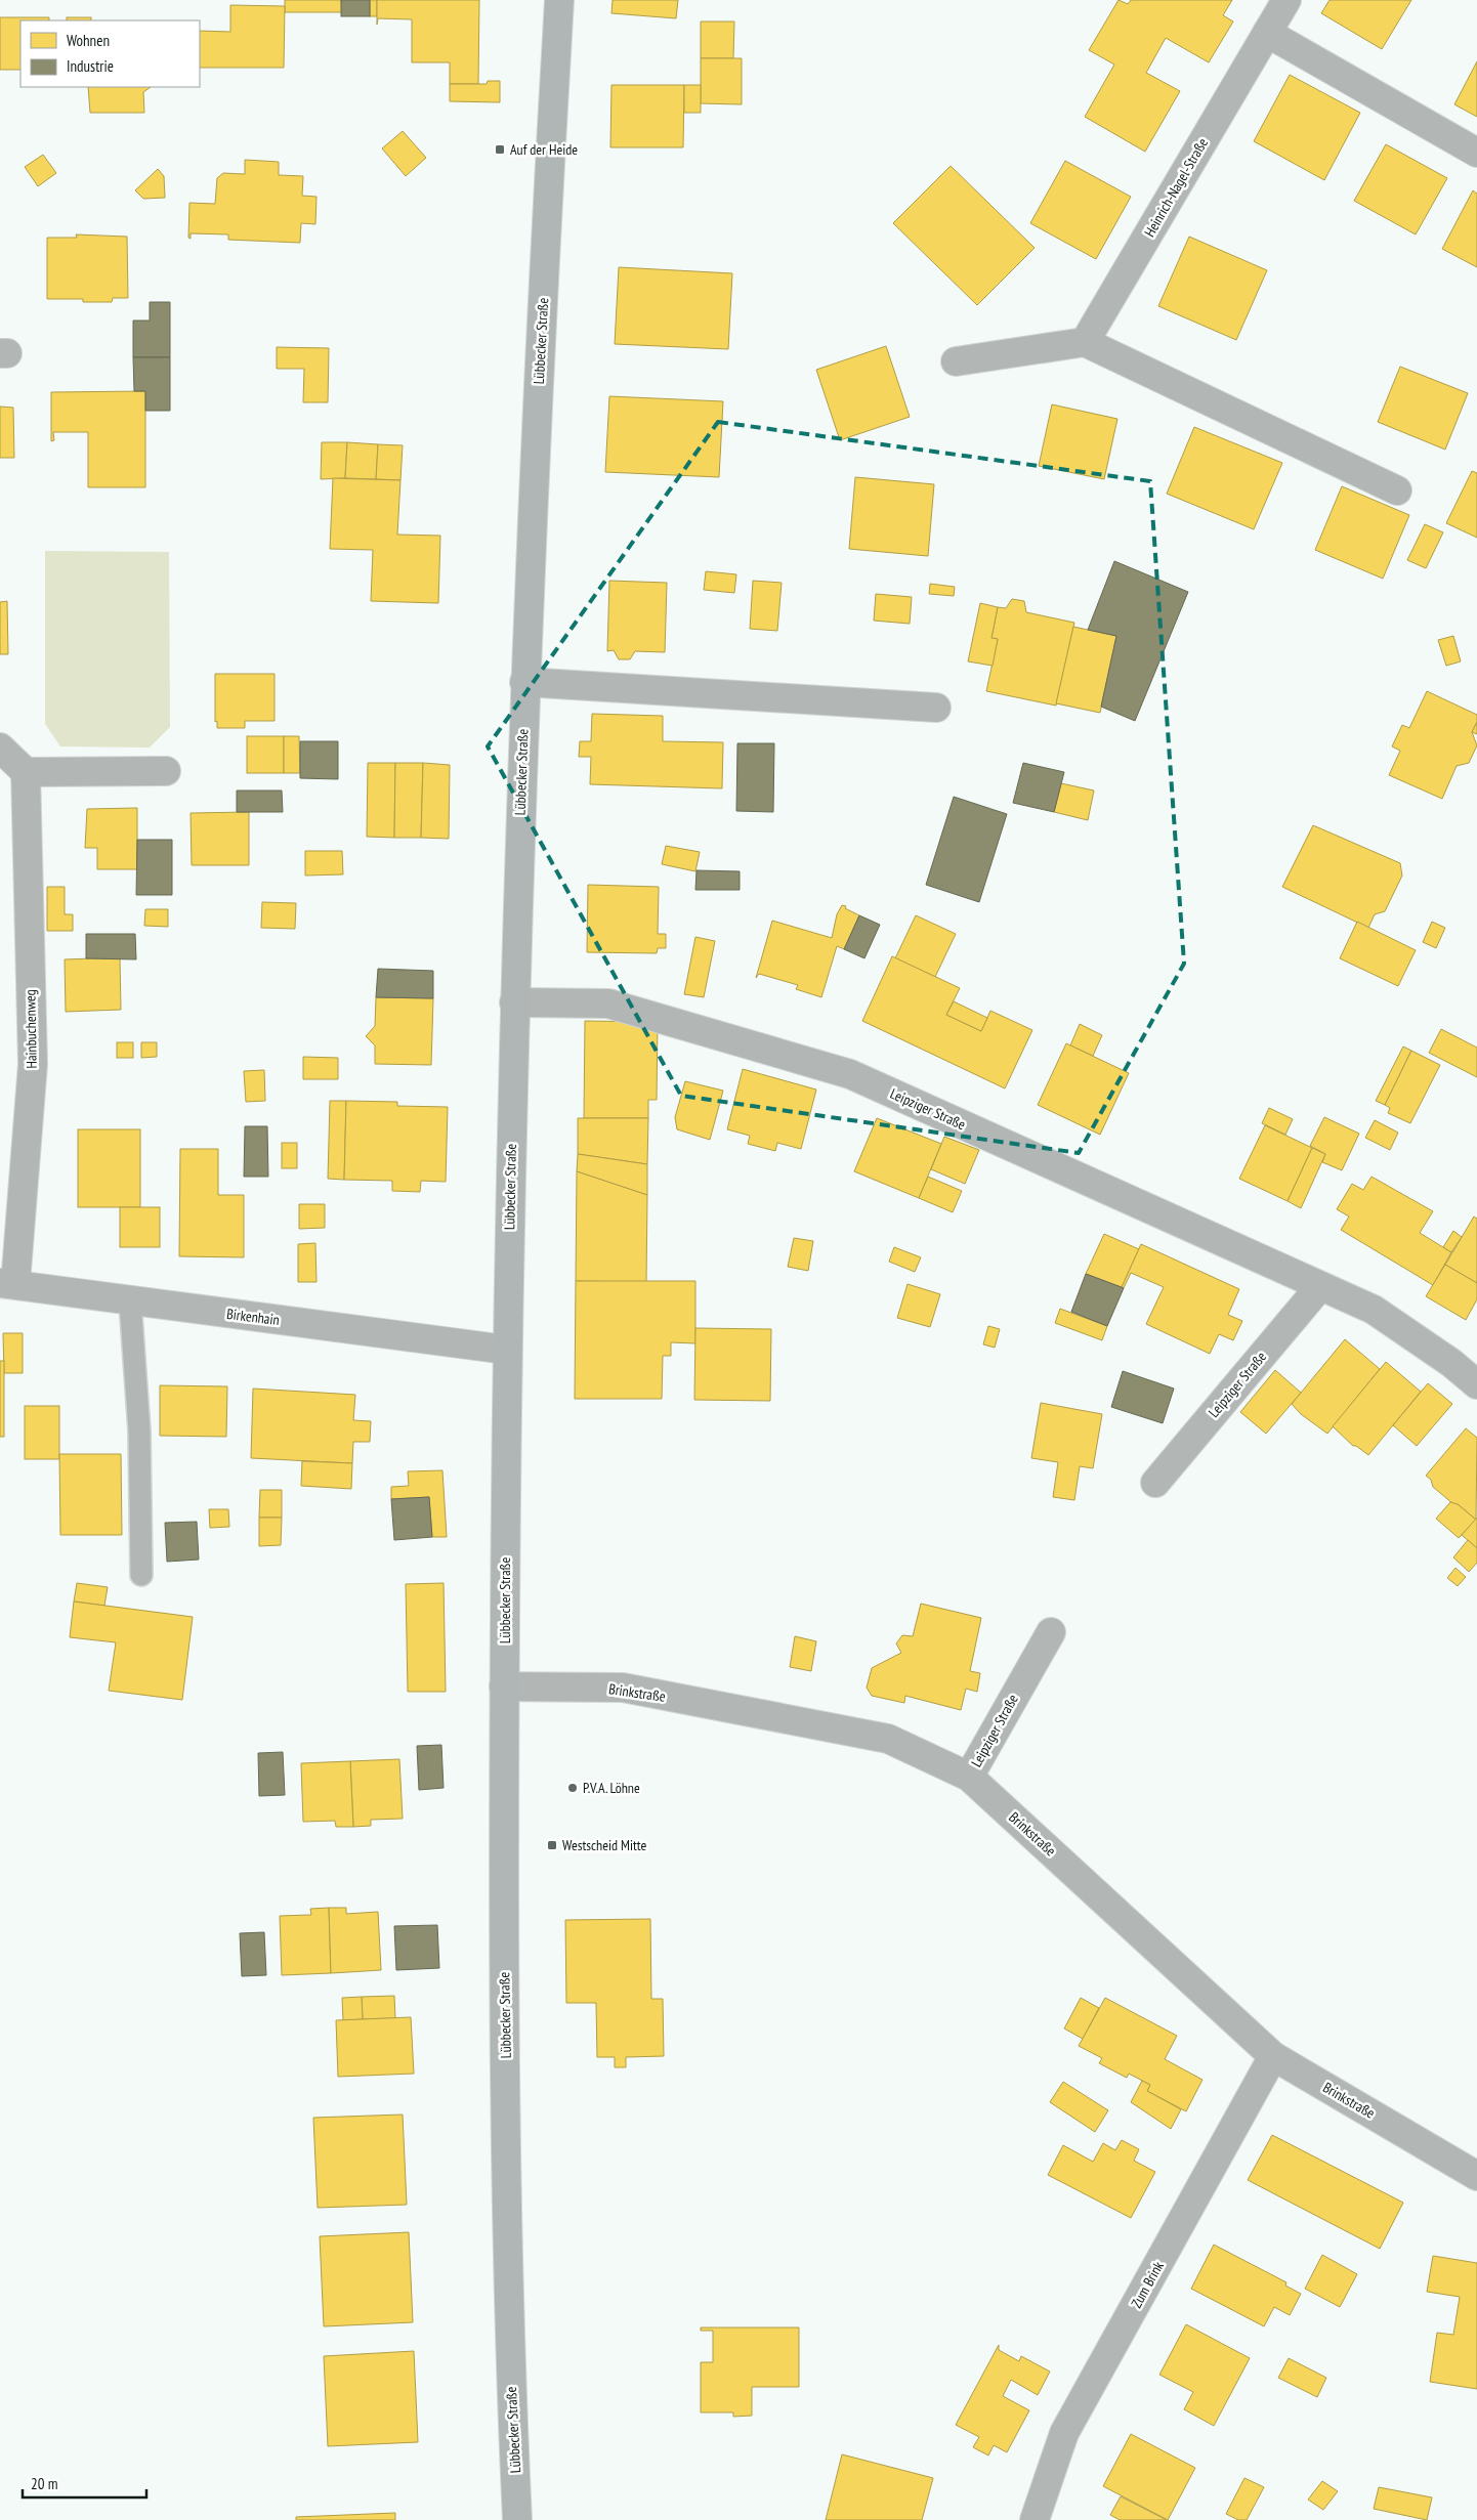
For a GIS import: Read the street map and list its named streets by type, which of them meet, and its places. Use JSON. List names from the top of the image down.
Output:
{
  "streets": {
    "main road": ["Lübbecker Straße"],
    "street": [
      "Heinrich-Nagel-Straße",
      "Hainbuchenweg",
      "Leipziger Straße",
      "Birkenhain",
      "Brinkstraße",
      "Zum Brink"
    ]
  },
  "crossings": [
    ["Lübbecker Straße", "Leipziger Straße"],
    ["Lübbecker Straße", "Birkenhain"],
    ["Lübbecker Straße", "Brinkstraße"],
    ["Hainbuchenweg", "Birkenhain"],
    ["Leipziger Straße", "Brinkstraße"],
    ["Brinkstraße", "Zum Brink"]
  ],
  "places": {
    "transit": ["Auf der Heide", "Westscheid Mitte"],
    "other": ["P.V.A. Löhne"]
  },
  "legend": ["Wohnen", "Industrie"],
  "scale_bar": "20 m"
}
